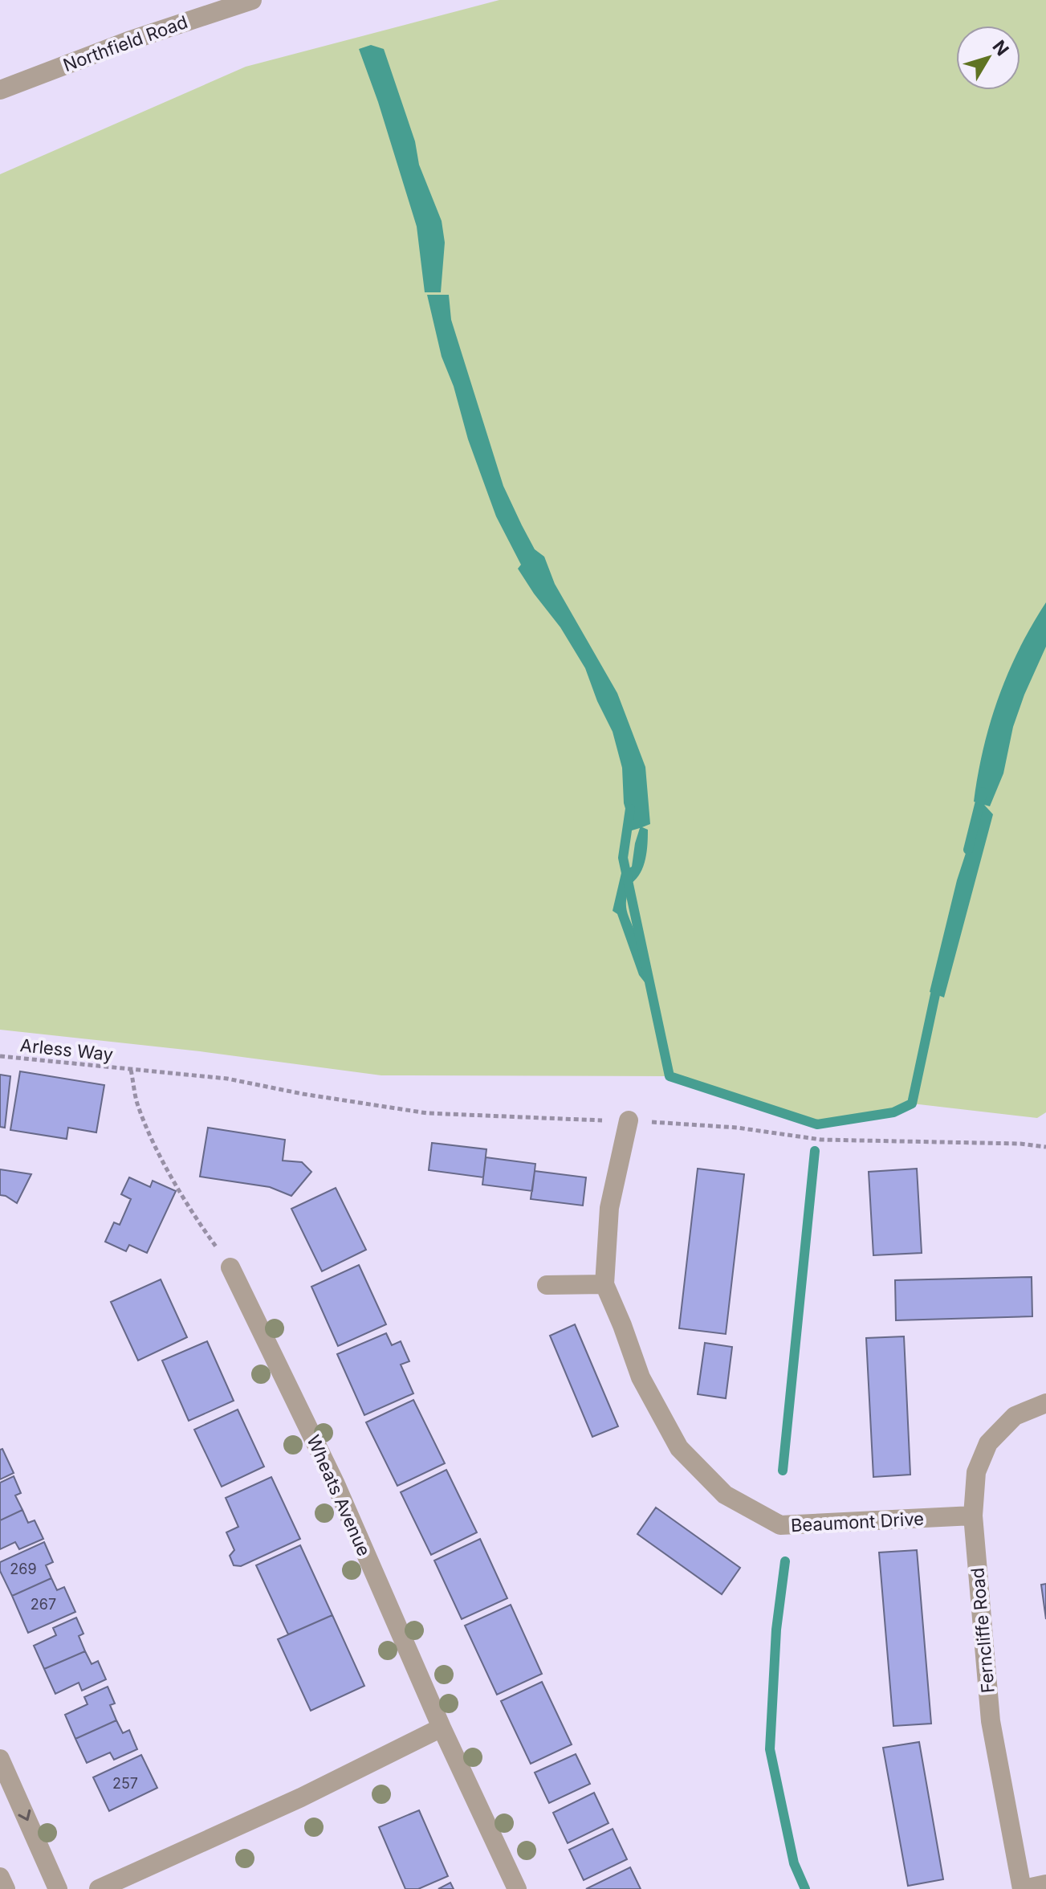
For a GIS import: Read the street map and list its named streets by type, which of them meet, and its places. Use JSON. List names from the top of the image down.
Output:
{
  "streets": {
    "street": [
      "Northfield Road",
      "Wheats Avenue",
      "Beaumont Drive",
      "Ferncliffe Road"
    ],
    "path": ["Arless Way"]
  },
  "crossings": [
    ["Arless Way", "Beaumont Drive"],
    ["Beaumont Drive", "Ferncliffe Road"]
  ],
  "house_numbers": ["269", "267", "257"],
  "north": "top right"
}
